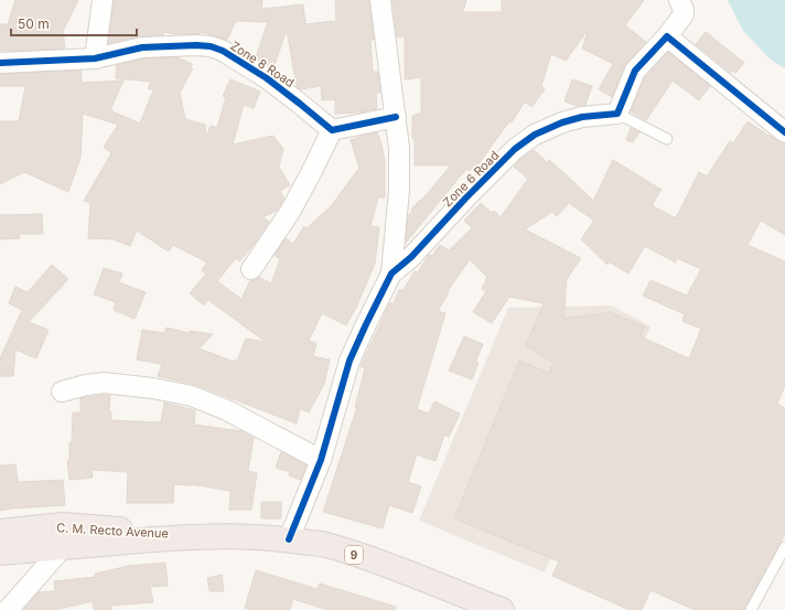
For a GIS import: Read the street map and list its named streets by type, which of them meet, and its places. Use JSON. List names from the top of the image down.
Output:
{
  "streets": {
    "highway": ["C. M. Recto Avenue", "9"],
    "street": ["Zone 8 Road", "Zone 6 Road"]
  },
  "crossings": [
    ["Zone 6 Road", "C. M. Recto Avenue"]
  ],
  "scale_bar": "50 m"
}
